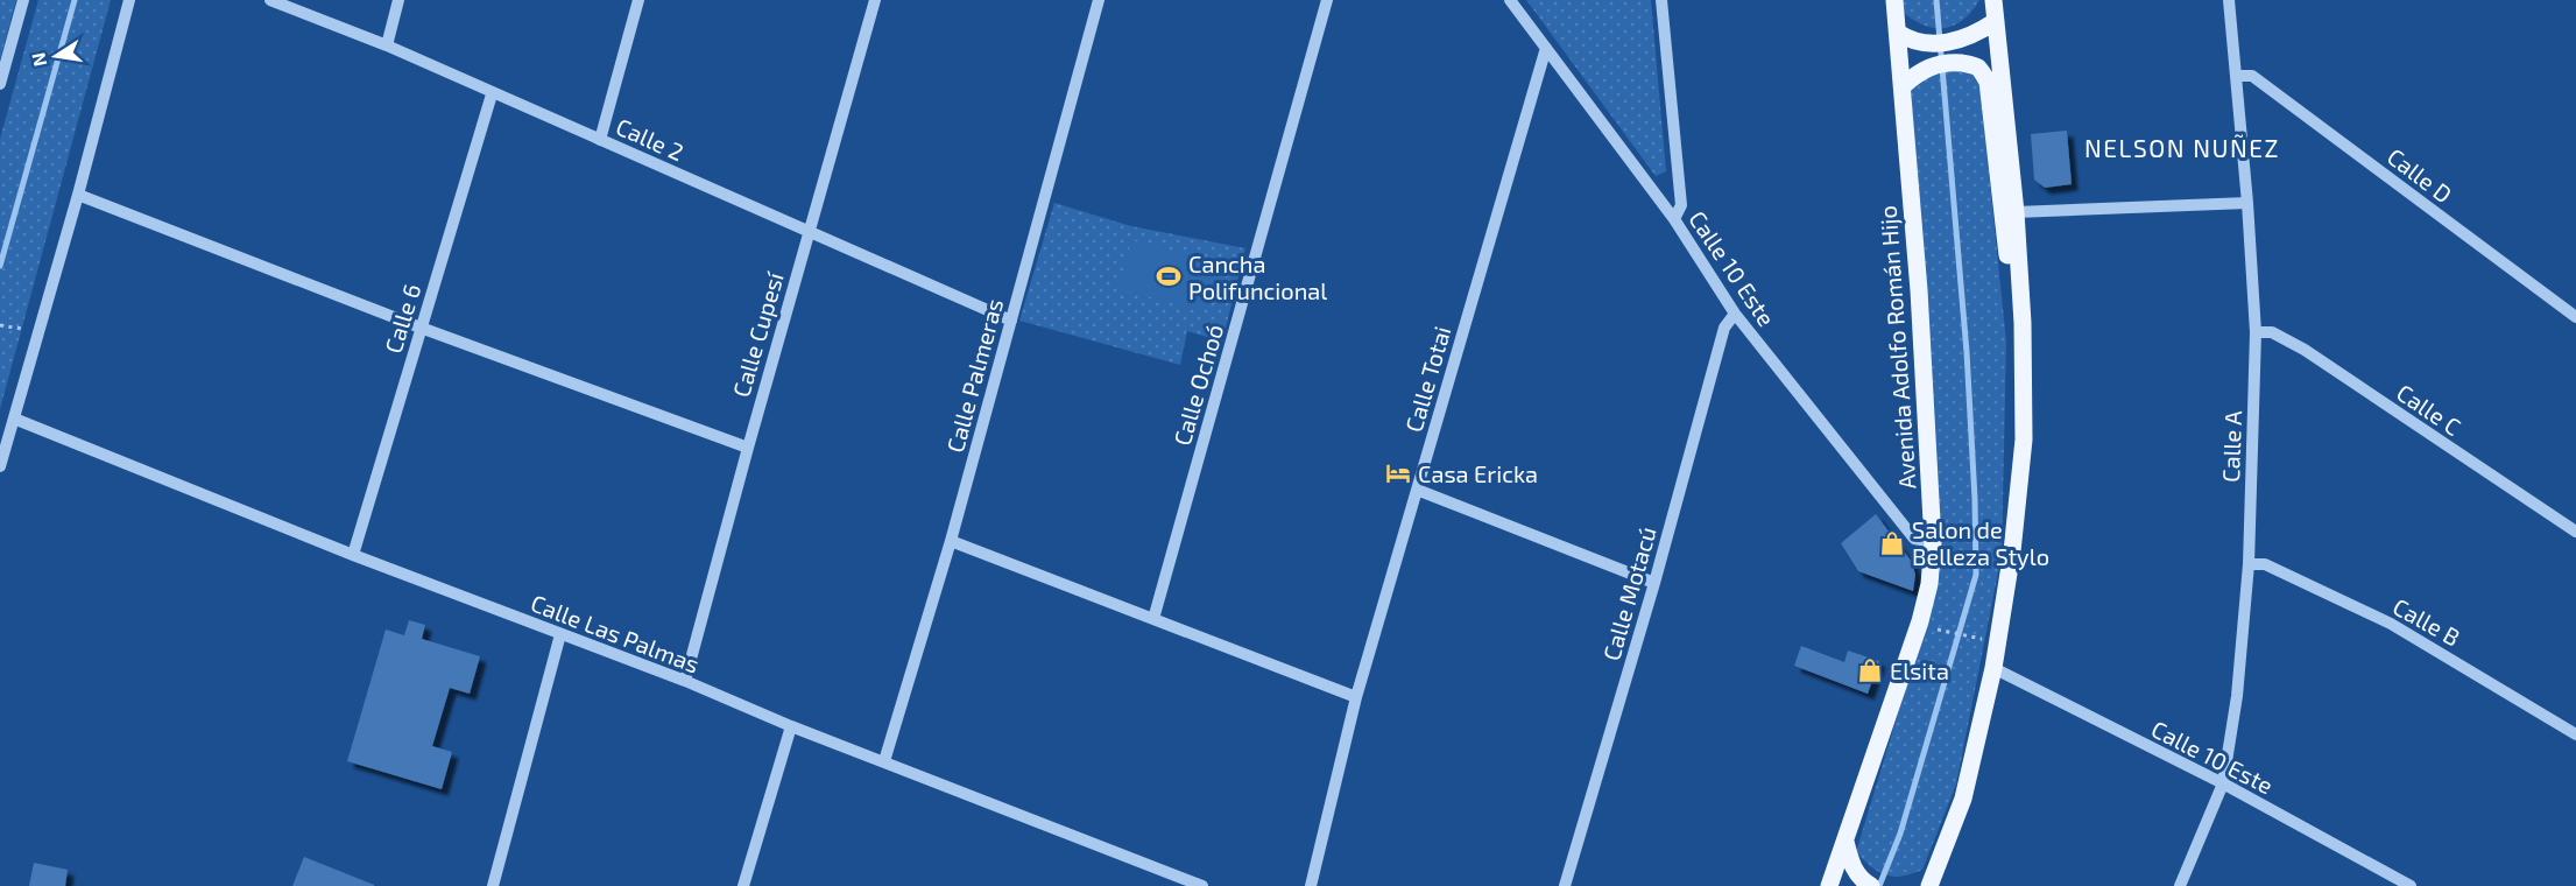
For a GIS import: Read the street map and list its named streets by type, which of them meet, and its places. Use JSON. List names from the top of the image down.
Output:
{
  "streets": {
    "main road": ["Avenida Adolfo Román Hijo"],
    "street": [
      "Calle 2",
      "Calle D",
      "Calle 10 Este",
      "Calle 6",
      "Calle Cupesí",
      "Calle Palmeras",
      "Calle Totai",
      "Calle Ochoó",
      "Calle C",
      "Calle A",
      "Calle Motacú",
      "Calle B",
      "Calle Las Palmas"
    ]
  },
  "crossings": [
    ["Calle 2", "Calle 6"],
    ["Calle 2", "Calle Cupesí"],
    ["Calle 2", "Calle Palmeras"],
    ["Calle D", "Calle A"],
    ["Calle 10 Este", "Avenida Adolfo Román Hijo"],
    ["Calle 10 Este", "Calle Totai"],
    ["Calle 10 Este", "Calle A"],
    ["Calle 10 Este", "Calle Motacú"],
    ["Calle 6", "Calle Las Palmas"],
    ["Calle Cupesí", "Calle Las Palmas"],
    ["Calle Palmeras", "Calle Las Palmas"],
    ["Calle C", "Calle A"],
    ["Calle A", "Calle B"]
  ],
  "districts": ["NELSON NUÑEZ"],
  "places": {
    "sports": ["Cancha Polifuncional"],
    "hotel": ["Casa Ericka"],
    "shop": ["Salon de Belleza Stylo", "Elsita"]
  },
  "north": "left"
}
